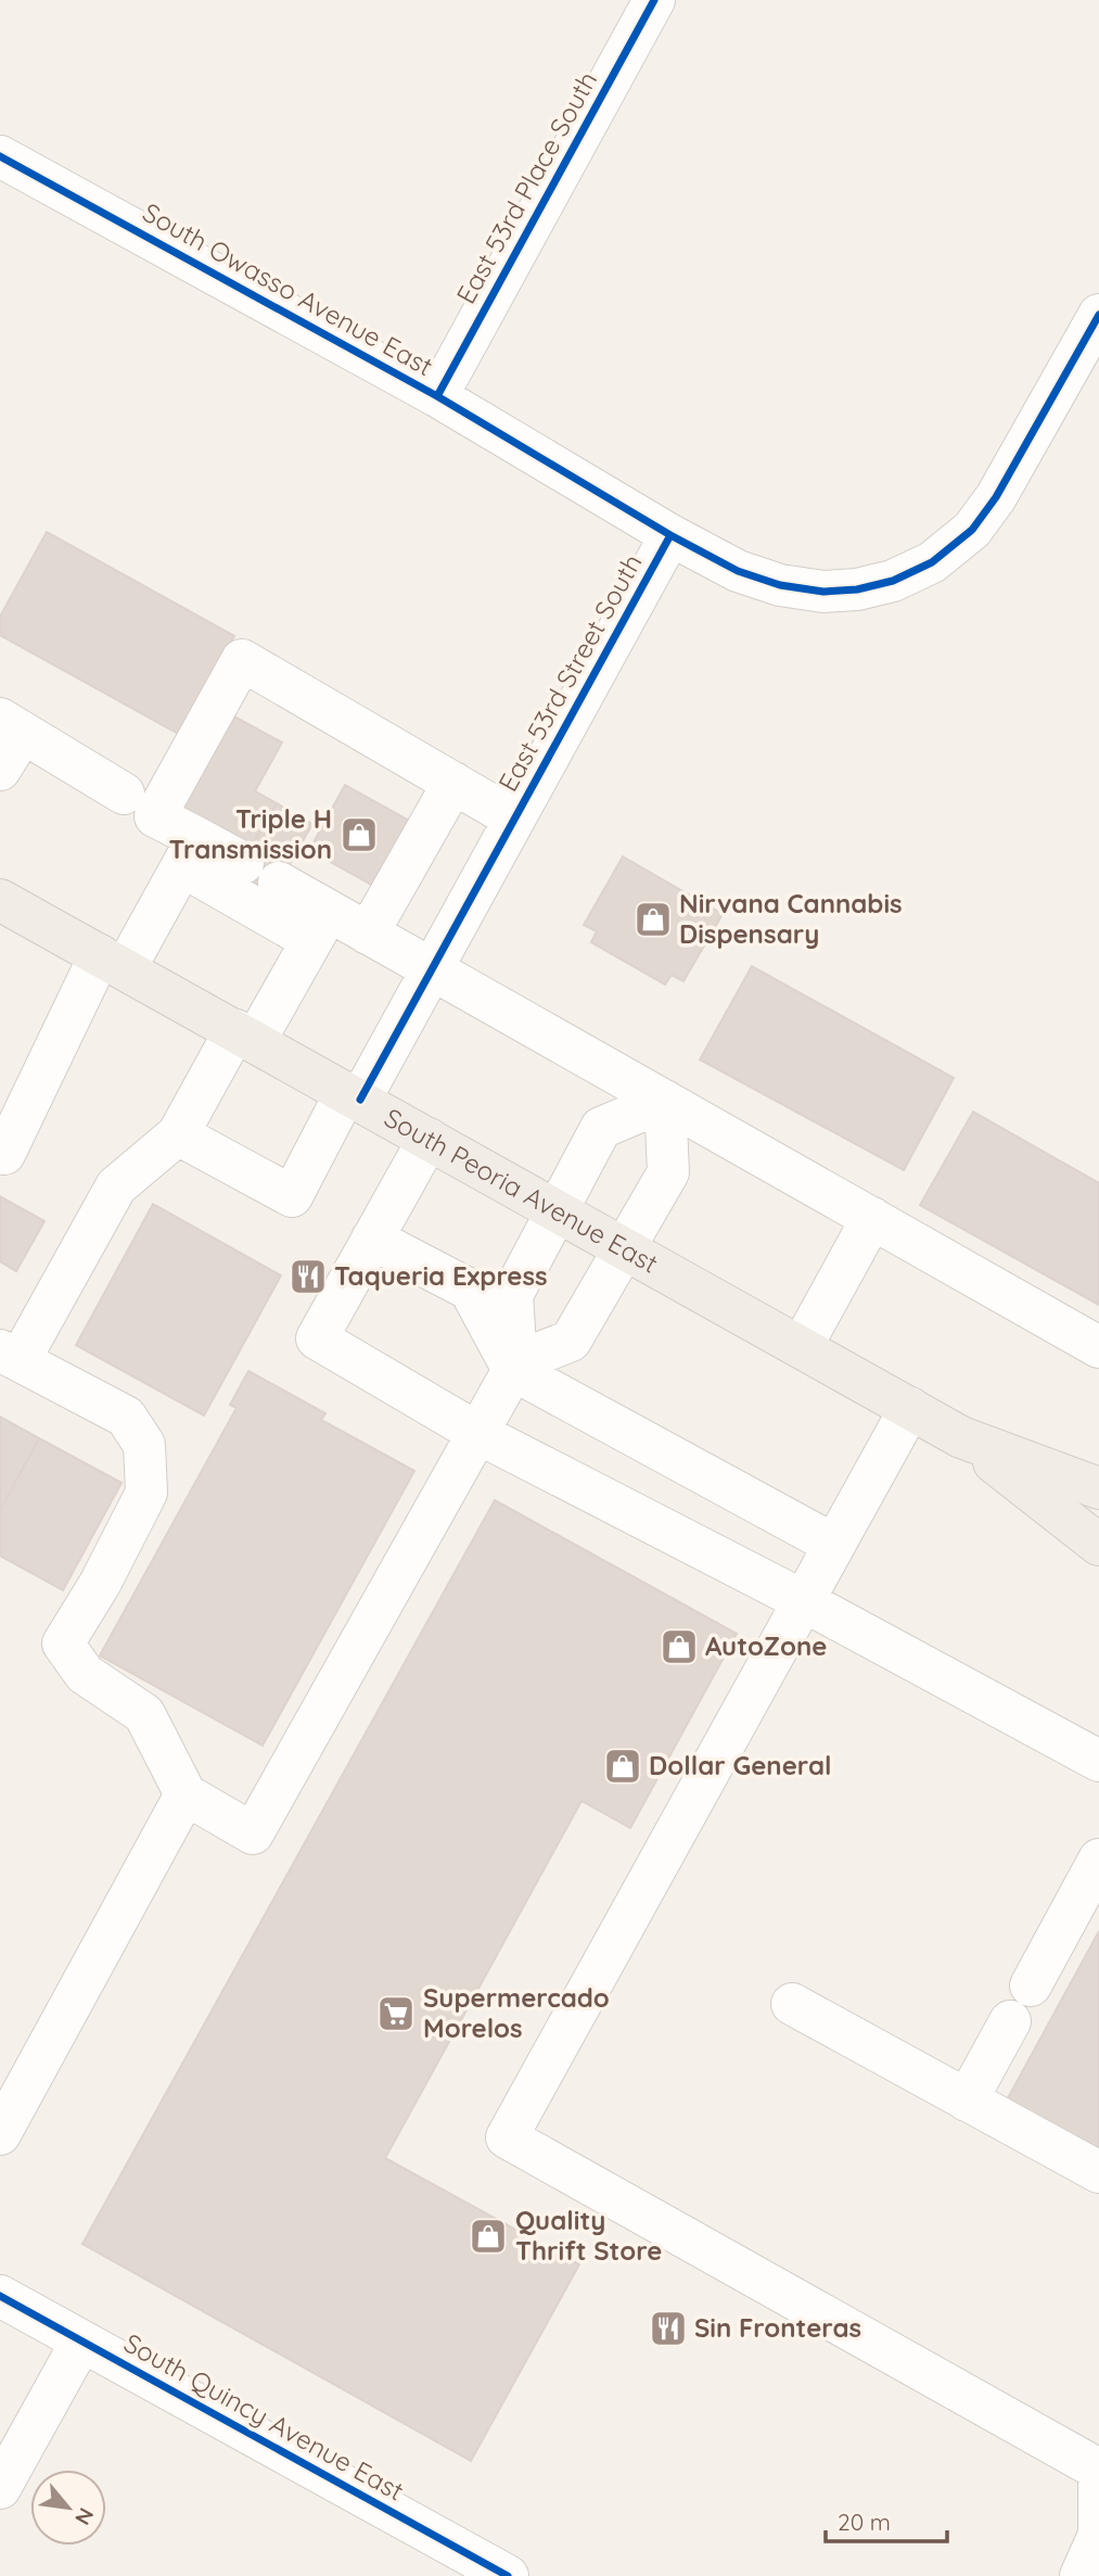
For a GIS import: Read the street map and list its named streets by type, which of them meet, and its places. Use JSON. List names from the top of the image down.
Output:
{
  "streets": {
    "main road": ["South Peoria Avenue East"],
    "street": [
      "East 53rd Place South",
      "South Owasso Avenue East",
      "East 53rd Street South",
      "South Quincy Avenue East"
    ]
  },
  "crossings": [
    ["East 53rd Place South", "South Owasso Avenue East"],
    ["South Owasso Avenue East", "East 53rd Street South"],
    ["East 53rd Street South", "South Peoria Avenue East"]
  ],
  "places": {
    "shop": [
      "Triple H Transmission",
      "Nirvana Cannabis Dispensary",
      "AutoZone",
      "Dollar General",
      "Quality Thrift Store"
    ],
    "restaurant": ["Taqueria Express", "Sin Fronteras"],
    "supermarket": ["Supermercado Morelos"]
  },
  "scale_bar": "20 m",
  "north": "bottom right"
}
